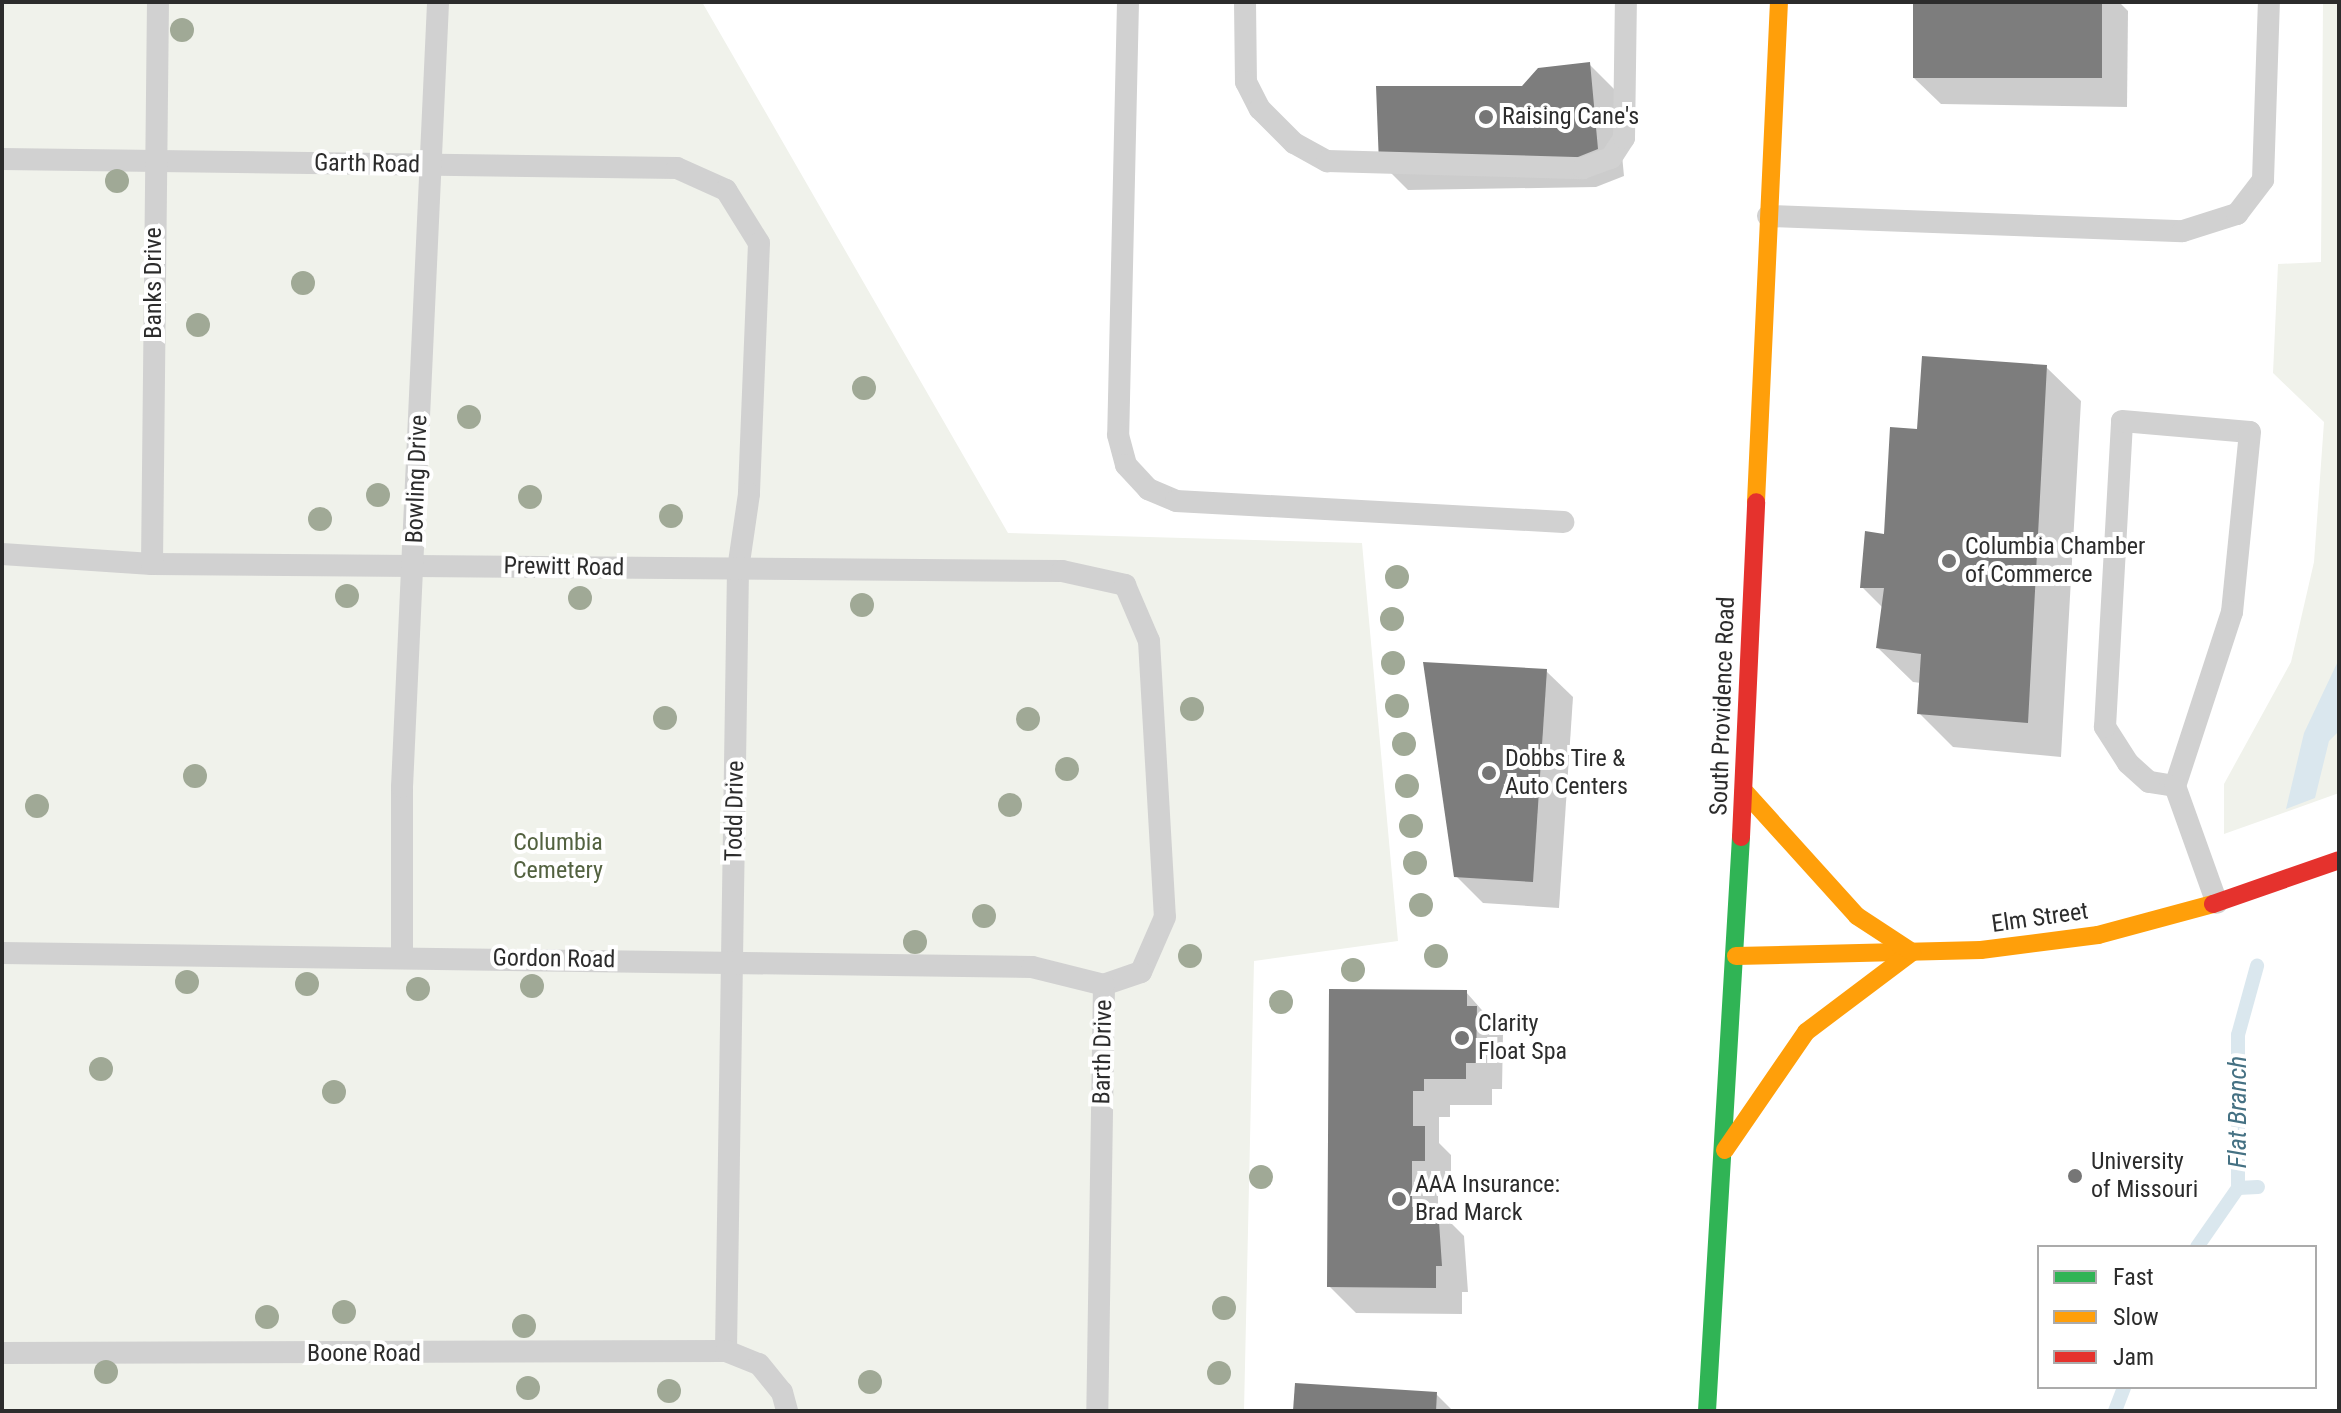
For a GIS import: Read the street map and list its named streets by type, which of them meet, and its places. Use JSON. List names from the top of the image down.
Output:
{
  "streets": {
    "main road": ["South Providence Road", "Elm Street"],
    "lane": [
      "Garth Road",
      "Banks Drive",
      "Bowling Drive",
      "Prewitt Road",
      "Todd Drive",
      "Gordon Road",
      "Barth Drive",
      "Boone Road"
    ]
  },
  "crossings": [
    ["Garth Road", "Banks Drive"],
    ["Garth Road", "Bowling Drive"],
    ["Garth Road", "Todd Drive"],
    ["Banks Drive", "Prewitt Road"],
    ["Bowling Drive", "Prewitt Road"],
    ["Bowling Drive", "Gordon Road"],
    ["Prewitt Road", "Todd Drive"],
    ["Prewitt Road", "Barth Drive"],
    ["South Providence Road", "Elm Street"],
    ["Todd Drive", "Gordon Road"],
    ["Todd Drive", "Boone Road"],
    ["Gordon Road", "Barth Drive"]
  ],
  "water": ["Flat Branch"],
  "parks": ["Columbia Cemetery"],
  "places": [
    "Raising Cane's",
    "Columbia Chamber of Commerce",
    "Dobbs Tire & Auto Centers",
    "Clarity Float Spa",
    "University of Missouri",
    "AAA Insurance: Brad Marck"
  ],
  "legend": ["Fast", "Slow", "Jam"]
}
